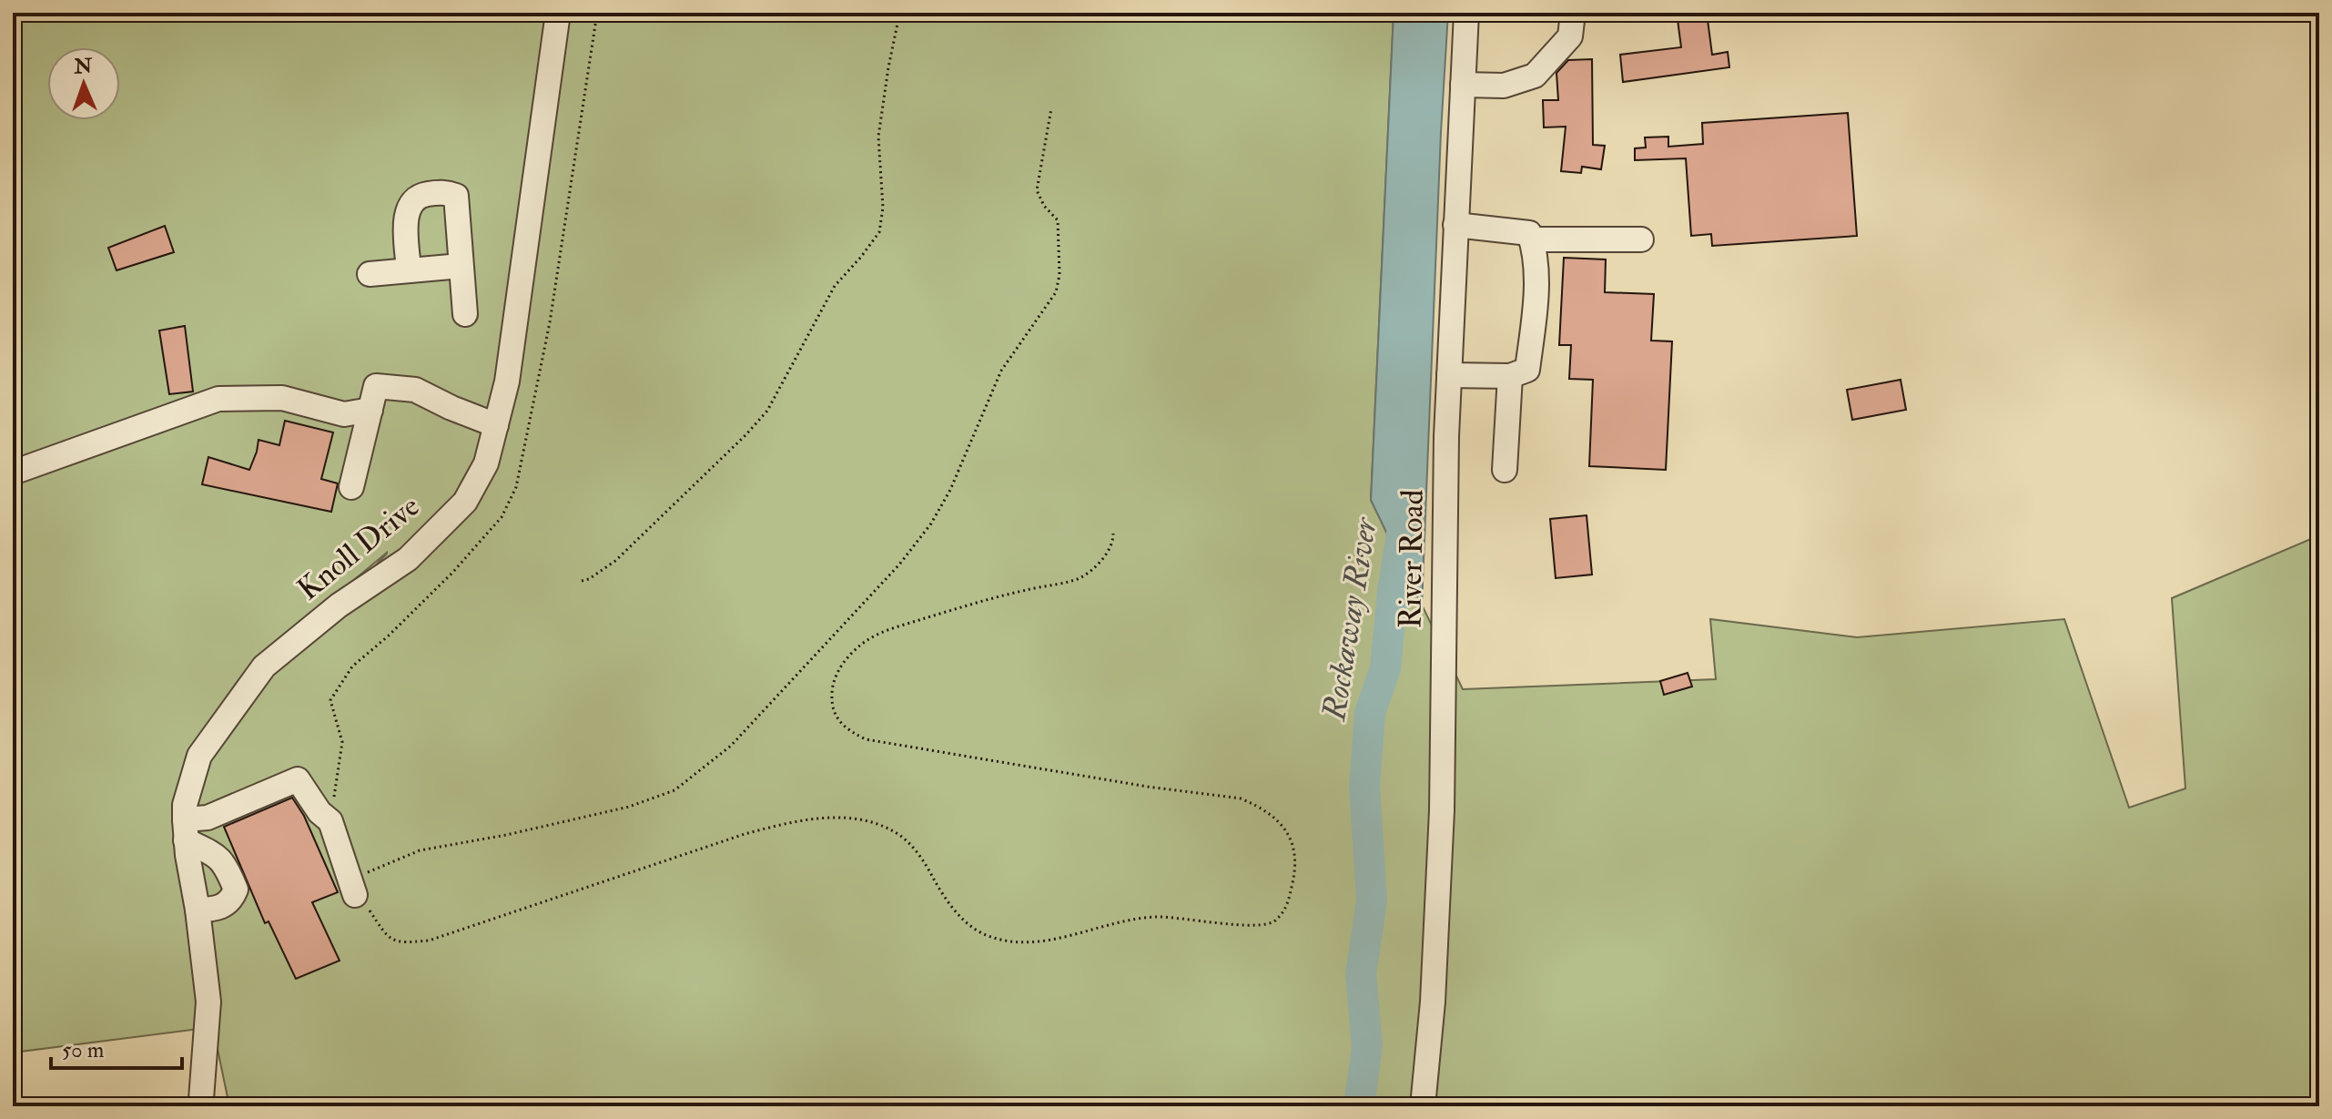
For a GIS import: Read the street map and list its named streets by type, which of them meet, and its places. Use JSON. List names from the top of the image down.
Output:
{
  "streets": {
    "street": ["Knoll Drive", "River Road"]
  },
  "water": ["Rockaway River"],
  "scale_bar": "50 m",
  "north": "top"
}
